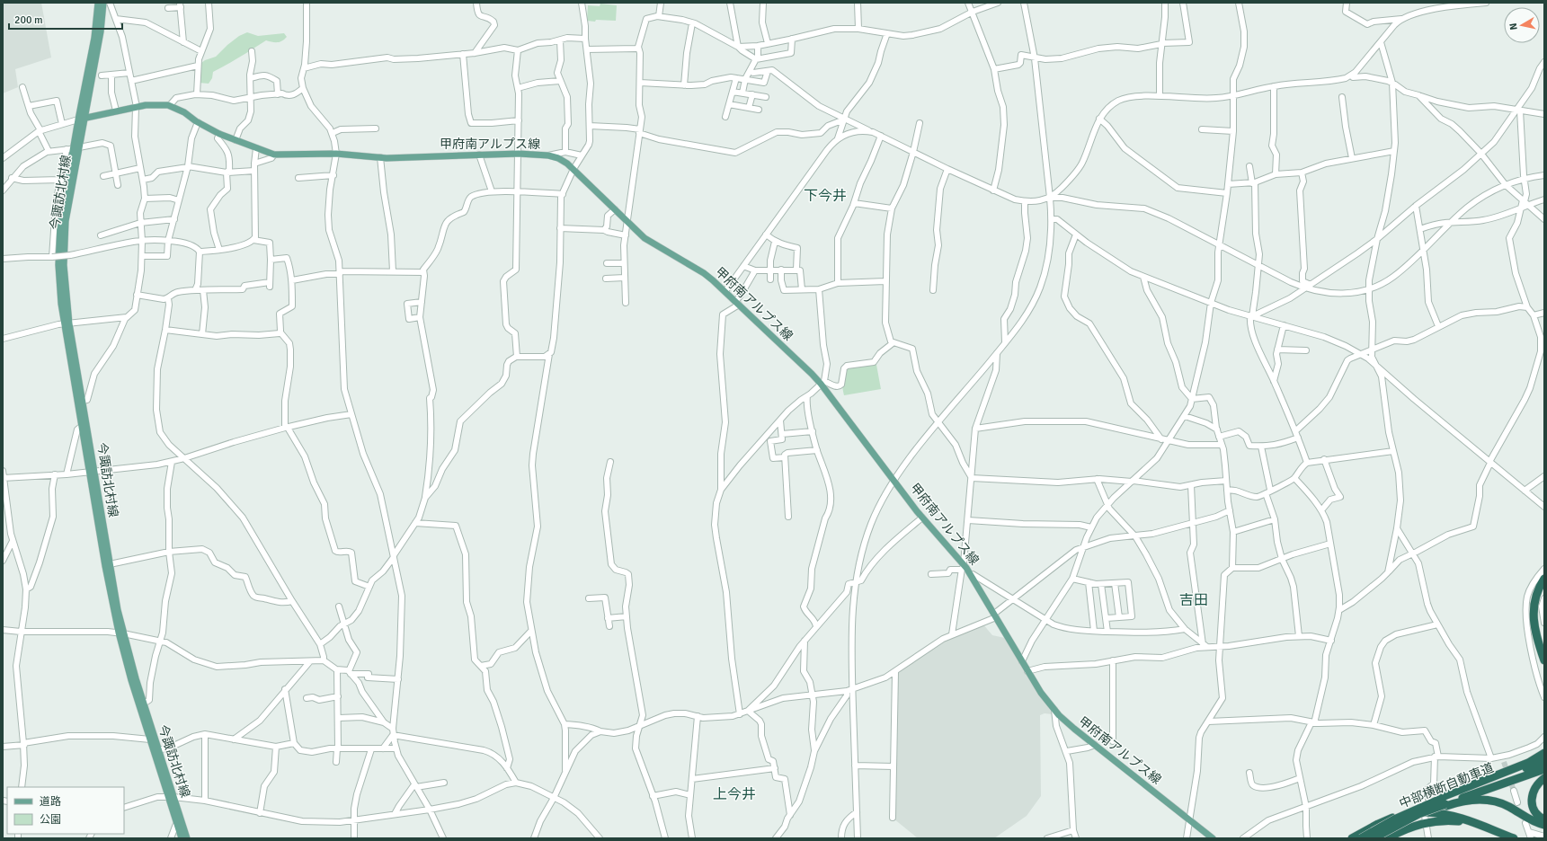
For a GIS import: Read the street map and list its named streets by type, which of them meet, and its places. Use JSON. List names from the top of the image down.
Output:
{
  "streets": {
    "highway": ["中部横断自動車道"],
    "main road": ["甲府南アルプス線", "今諏訪北村線"]
  },
  "crossings": [
    ["甲府南アルプス線", "今諏訪北村線"]
  ],
  "districts": ["下今井", "吉田", "上今井"],
  "legend": ["道路", "公園"],
  "scale_bar": "200 m",
  "north": "left"
}
